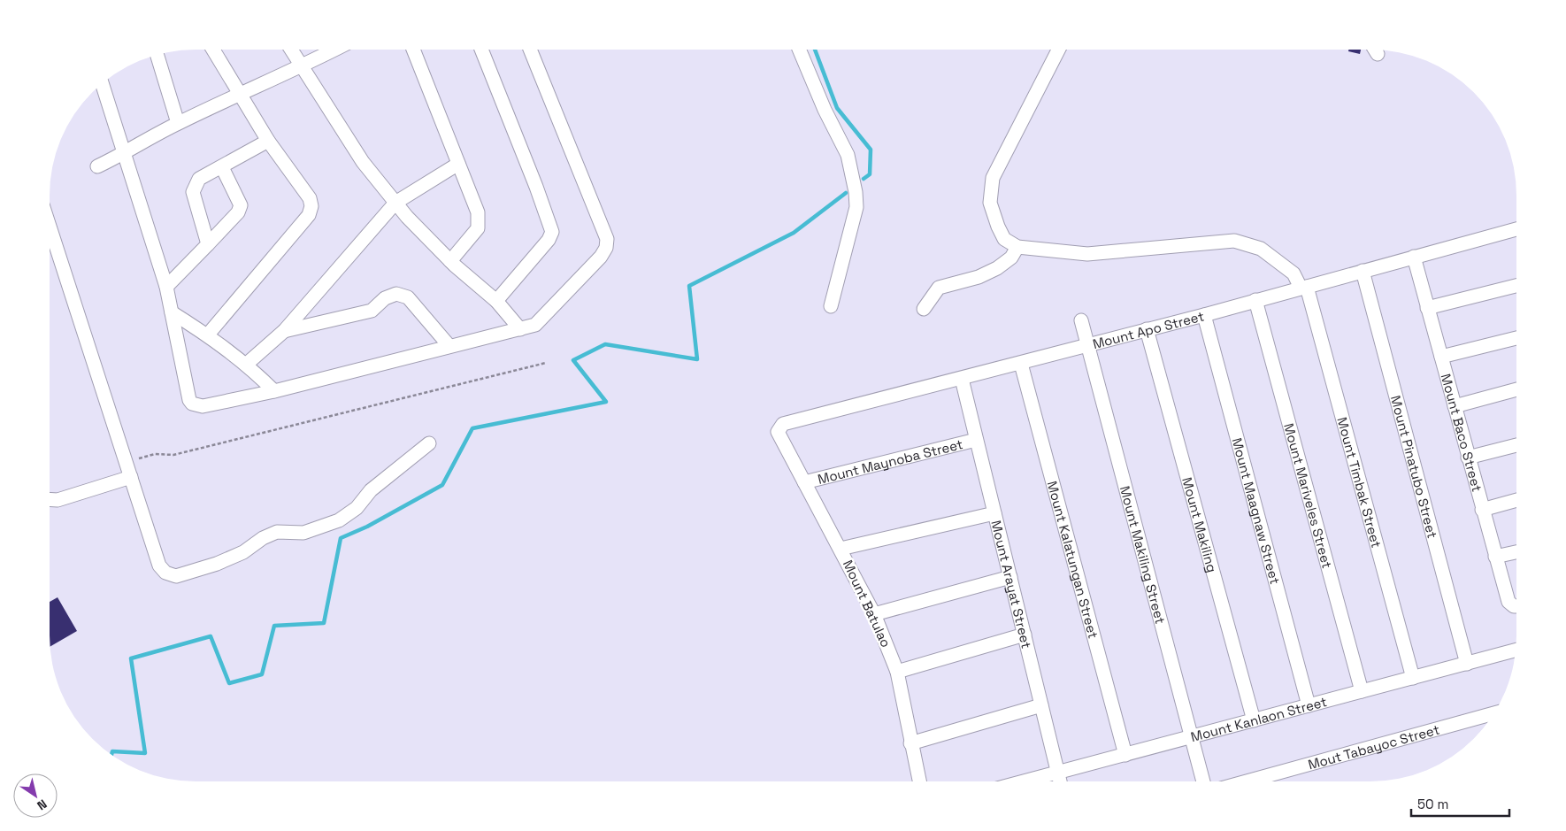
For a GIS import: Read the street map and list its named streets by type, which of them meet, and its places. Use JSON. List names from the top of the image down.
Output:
{
  "streets": {
    "street": [
      "Mount Apo Street",
      "Mount Baco Street",
      "Mount Maynoba Street",
      "Mount Pinatubo Street",
      "Mount Timbak Street",
      "Mount Mariveles Street",
      "Mount Maagnaw Street",
      "Mount Makiling",
      "Mount Makiling Street",
      "Mount Kalatungan Street",
      "Mount Arayat Street",
      "Mount Batulao",
      "Mount Kanlaon Street",
      "Mout Tabayoc Street"
    ]
  },
  "crossings": [
    ["Mount Apo Street", "Mount Baco Street"],
    ["Mount Apo Street", "Mount Pinatubo Street"],
    ["Mount Apo Street", "Mount Timbak Street"],
    ["Mount Apo Street", "Mount Mariveles Street"],
    ["Mount Apo Street", "Mount Maagnaw Street"],
    ["Mount Apo Street", "Mount Makiling"],
    ["Mount Apo Street", "Mount Makiling Street"],
    ["Mount Apo Street", "Mount Kalatungan Street"],
    ["Mount Apo Street", "Mount Arayat Street"],
    ["Mount Apo Street", "Mount Batulao"],
    ["Mount Maynoba Street", "Mount Arayat Street"],
    ["Mount Maynoba Street", "Mount Batulao"],
    ["Mount Pinatubo Street", "Mount Kanlaon Street"],
    ["Mount Timbak Street", "Mount Kanlaon Street"],
    ["Mount Mariveles Street", "Mount Kanlaon Street"],
    ["Mount Maagnaw Street", "Mount Kanlaon Street"],
    ["Mount Makiling", "Mount Kanlaon Street"],
    ["Mount Makiling Street", "Mount Kanlaon Street"],
    ["Mount Kalatungan Street", "Mount Kanlaon Street"],
    ["Mount Arayat Street", "Mount Kanlaon Street"]
  ],
  "scale_bar": "50 m",
  "north": "bottom right"
}
